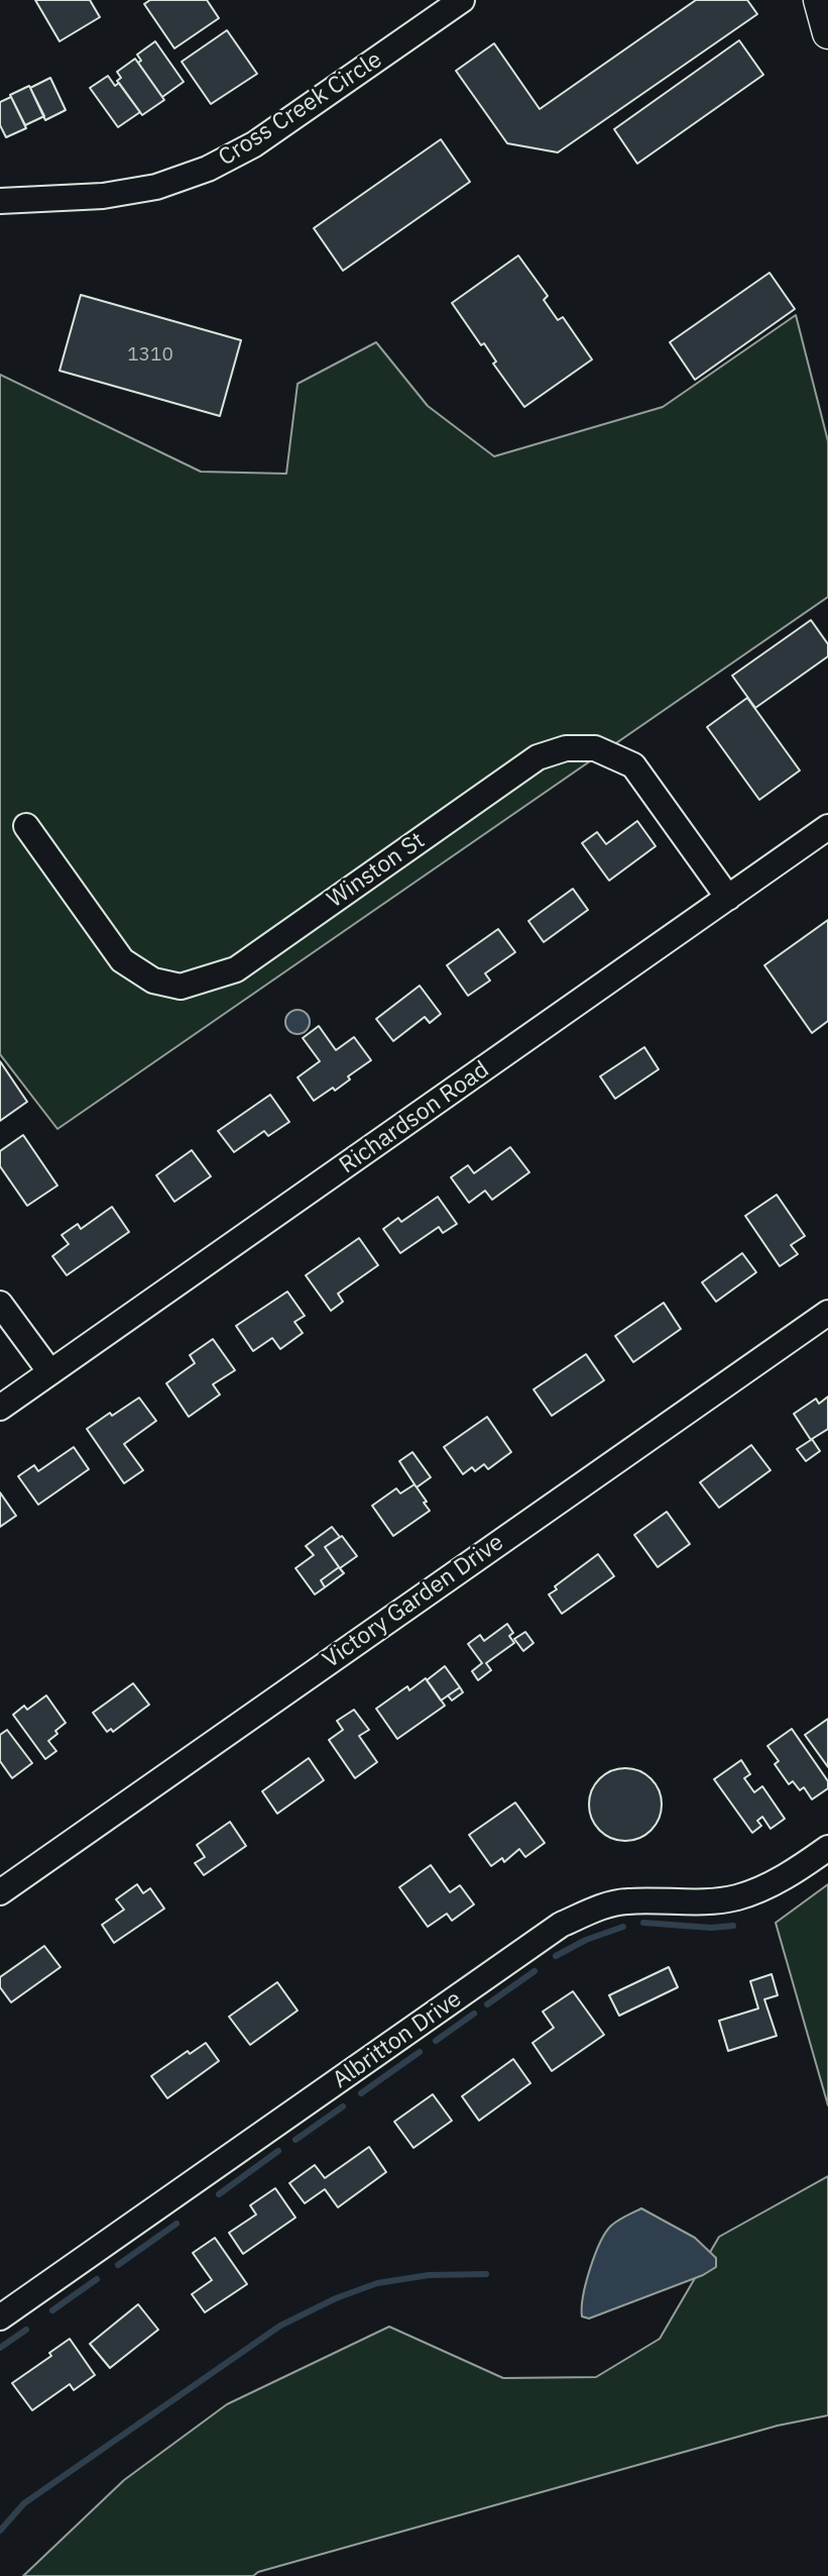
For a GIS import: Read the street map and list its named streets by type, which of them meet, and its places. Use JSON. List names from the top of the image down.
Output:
{
  "streets": {
    "street": [
      "Cross Creek Circle",
      "Winston St",
      "Richardson Road",
      "Victory Garden Drive",
      "Albritton Drive"
    ]
  },
  "crossings": [
    ["Winston St", "Richardson Road"]
  ],
  "house_numbers": ["1310"]
}
